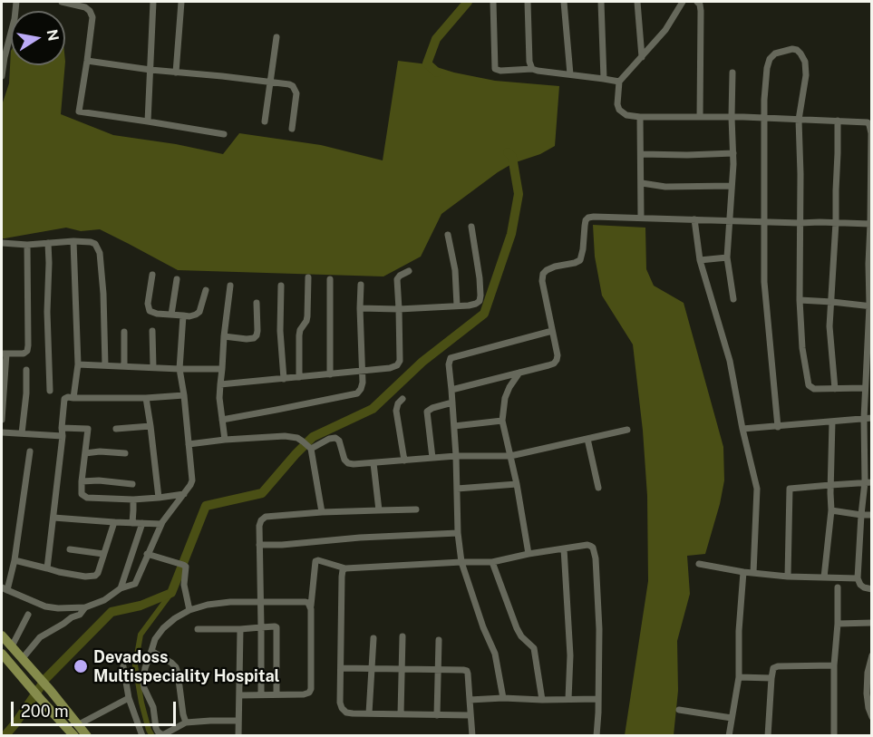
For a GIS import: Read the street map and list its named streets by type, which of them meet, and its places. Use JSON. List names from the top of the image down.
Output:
{
  "places": ["Devadoss Multispeciality Hospital"],
  "scale_bar": "200 m",
  "north": "right"
}
